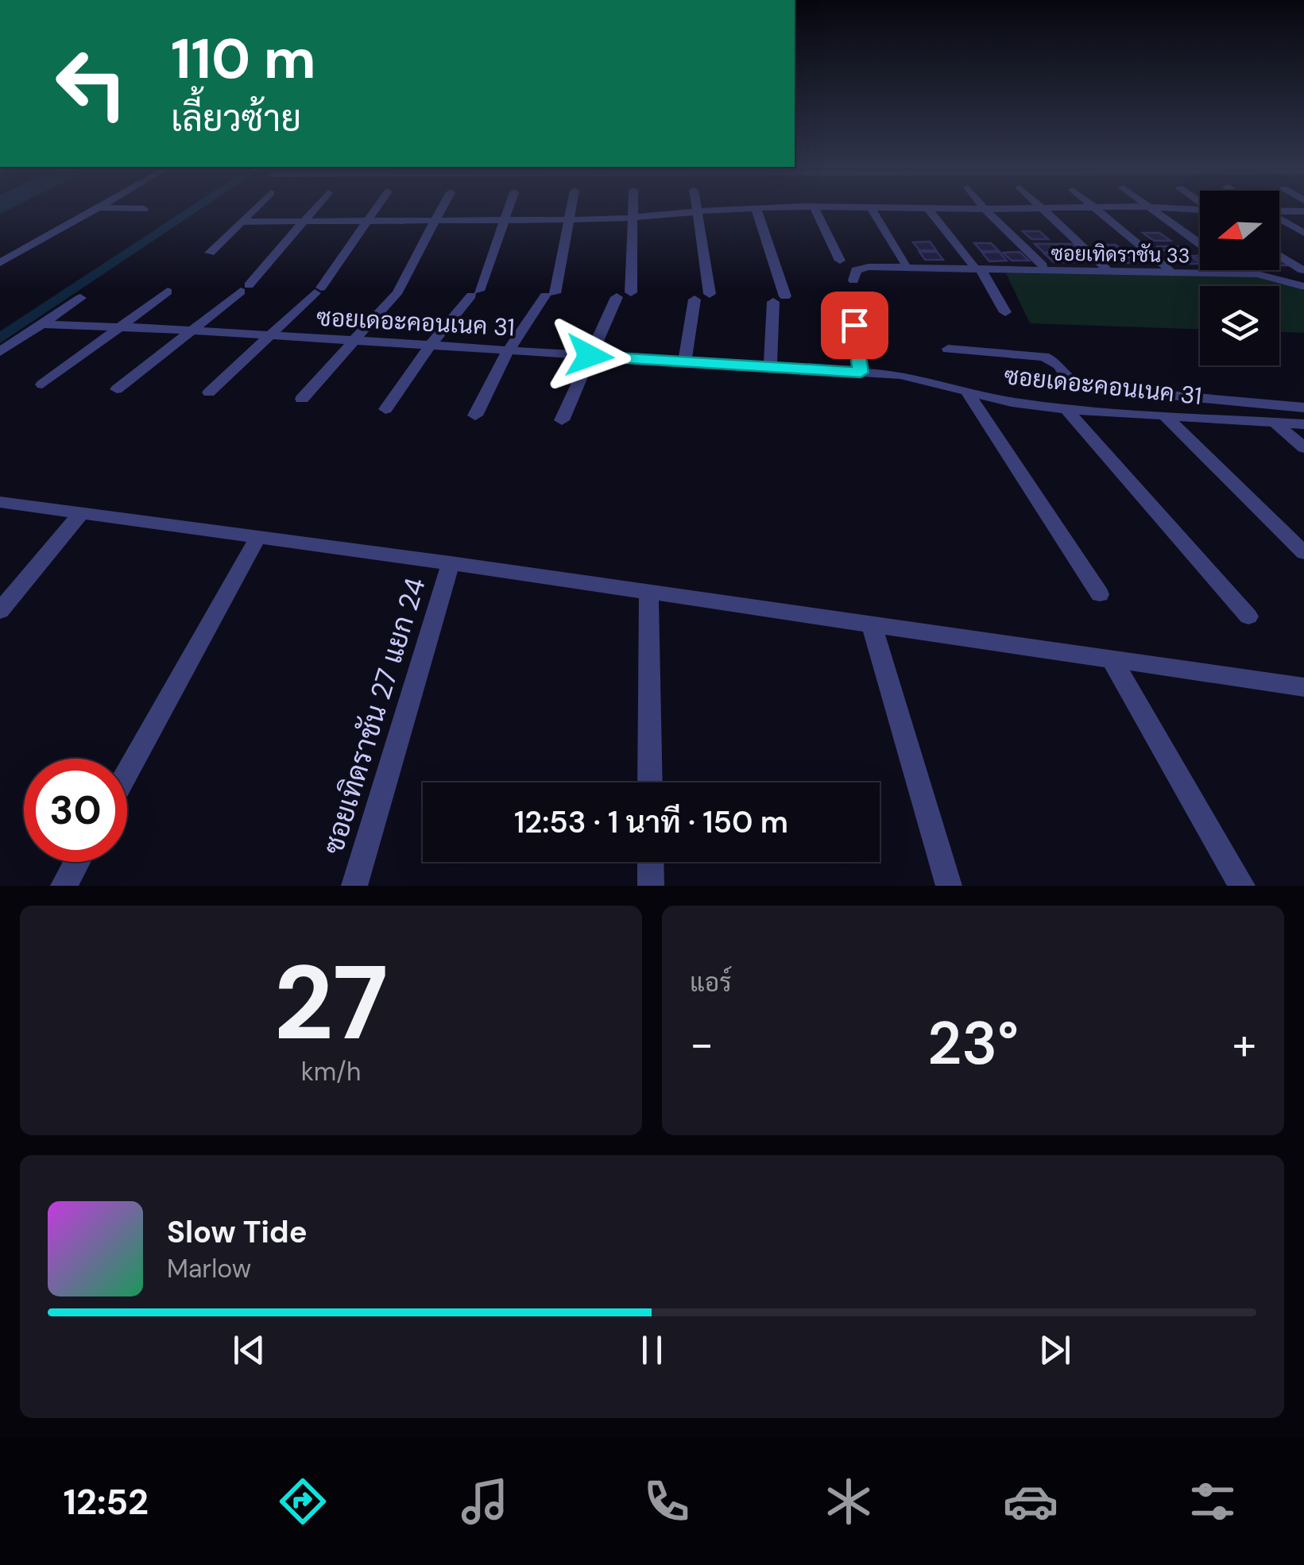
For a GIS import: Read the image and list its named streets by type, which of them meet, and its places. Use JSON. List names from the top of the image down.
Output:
{
  "streets": {
    "street": ["ซอยเทิดราชัน 33", "ซอยเดอะคอนเนค 31", "ซอยเทิดราชัน 27 แยก 24"]
  },
  "north": "left",
  "page": {
    "turn": ["110 m", "เลี้ยวซ้าย"],
    "limit": "30",
    "trip": "12:53 · 1 นาที · 150 m",
    "tile": [
      ["27", "km/h"],
      "แอร์"
    ],
    "heat": ["−", "23°", "+"],
    "song": ["Slow Tide", "Marlow"],
    "tabs": "12:52"
  }
}
